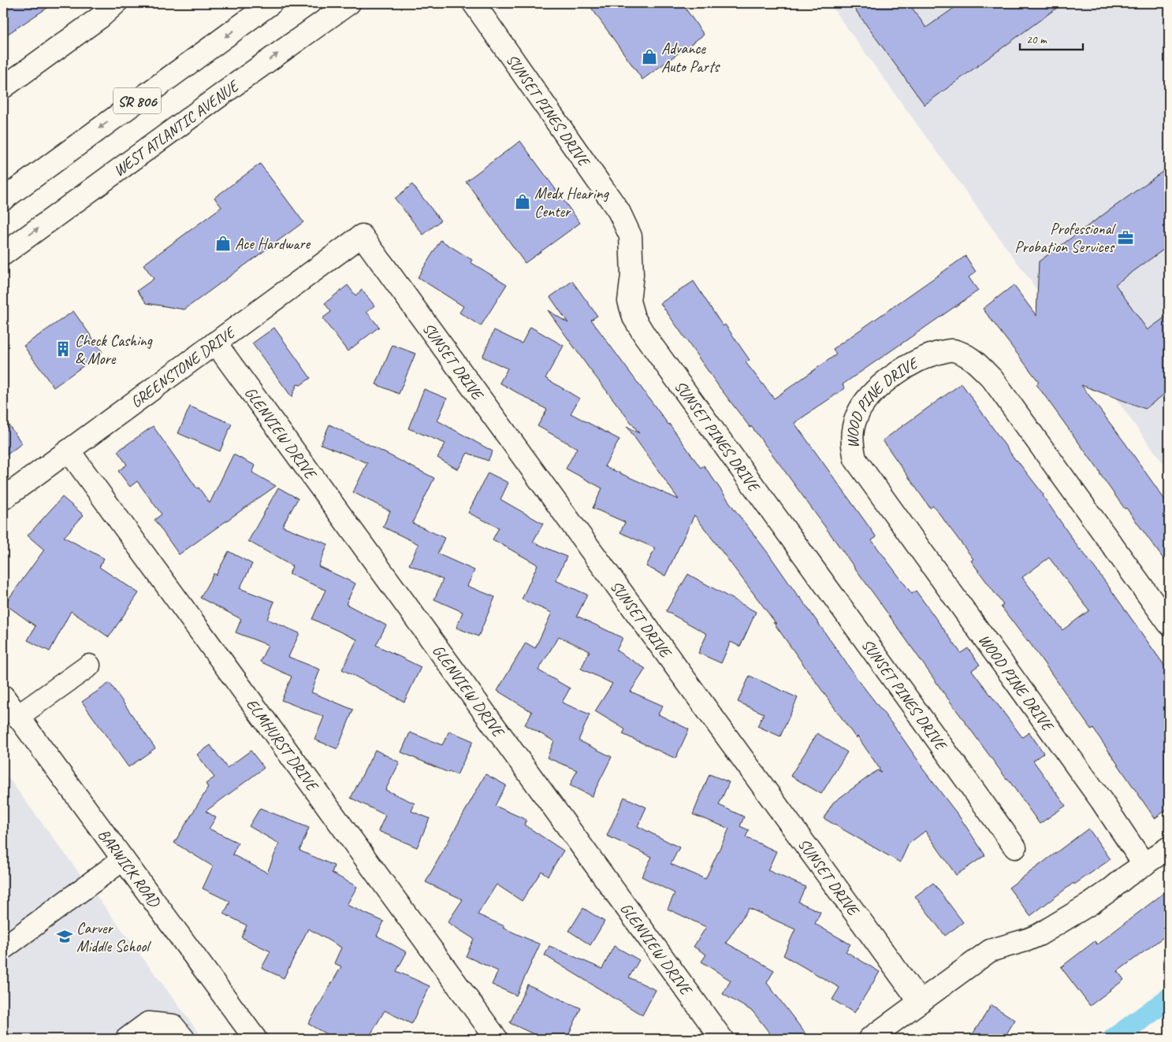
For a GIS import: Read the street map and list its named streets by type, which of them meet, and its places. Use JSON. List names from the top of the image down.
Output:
{
  "streets": {
    "street": [
      "SR 806",
      "SUNSET PINES DRIVE",
      "WEST ATLANTIC AVENUE",
      "SUNSET DRIVE",
      "GREENSTONE DRIVE",
      "WOOD PINE DRIVE",
      "GLENVIEW DRIVE",
      "ELMHURST DRIVE",
      "BARWICK ROAD"
    ]
  },
  "crossings": [
    ["SUNSET DRIVE", "GREENSTONE DRIVE"],
    ["GREENSTONE DRIVE", "GLENVIEW DRIVE"],
    ["GREENSTONE DRIVE", "ELMHURST DRIVE"]
  ],
  "places": {
    "shop": ["Advance Auto Parts", "Medx Hearing Center", "Ace Hardware"],
    "office": ["Professional Probation Services"],
    "building": ["Check Cashing & More"],
    "school or university": ["Carver Middle School"]
  },
  "scale_bar": "20 m"
}
